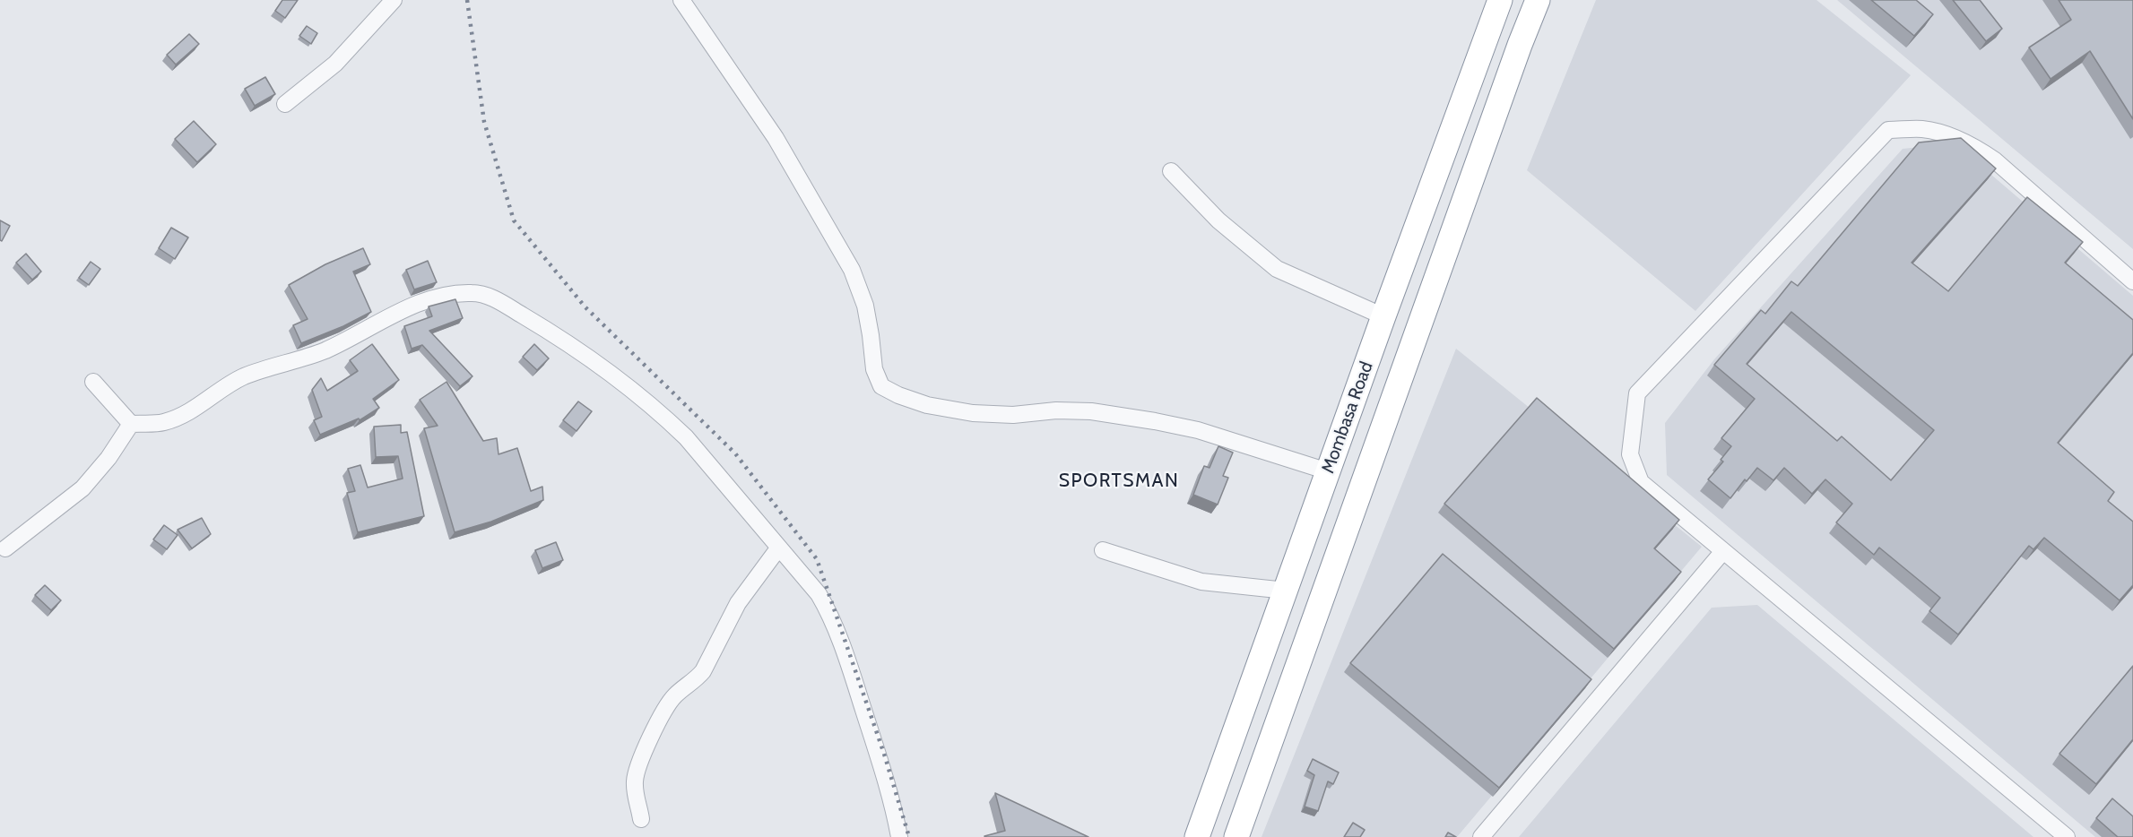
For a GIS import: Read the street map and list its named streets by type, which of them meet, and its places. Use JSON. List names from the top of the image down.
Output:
{
  "streets": {
    "highway": ["Mombasa Road"]
  },
  "districts": ["SPORTSMAN"]
}
